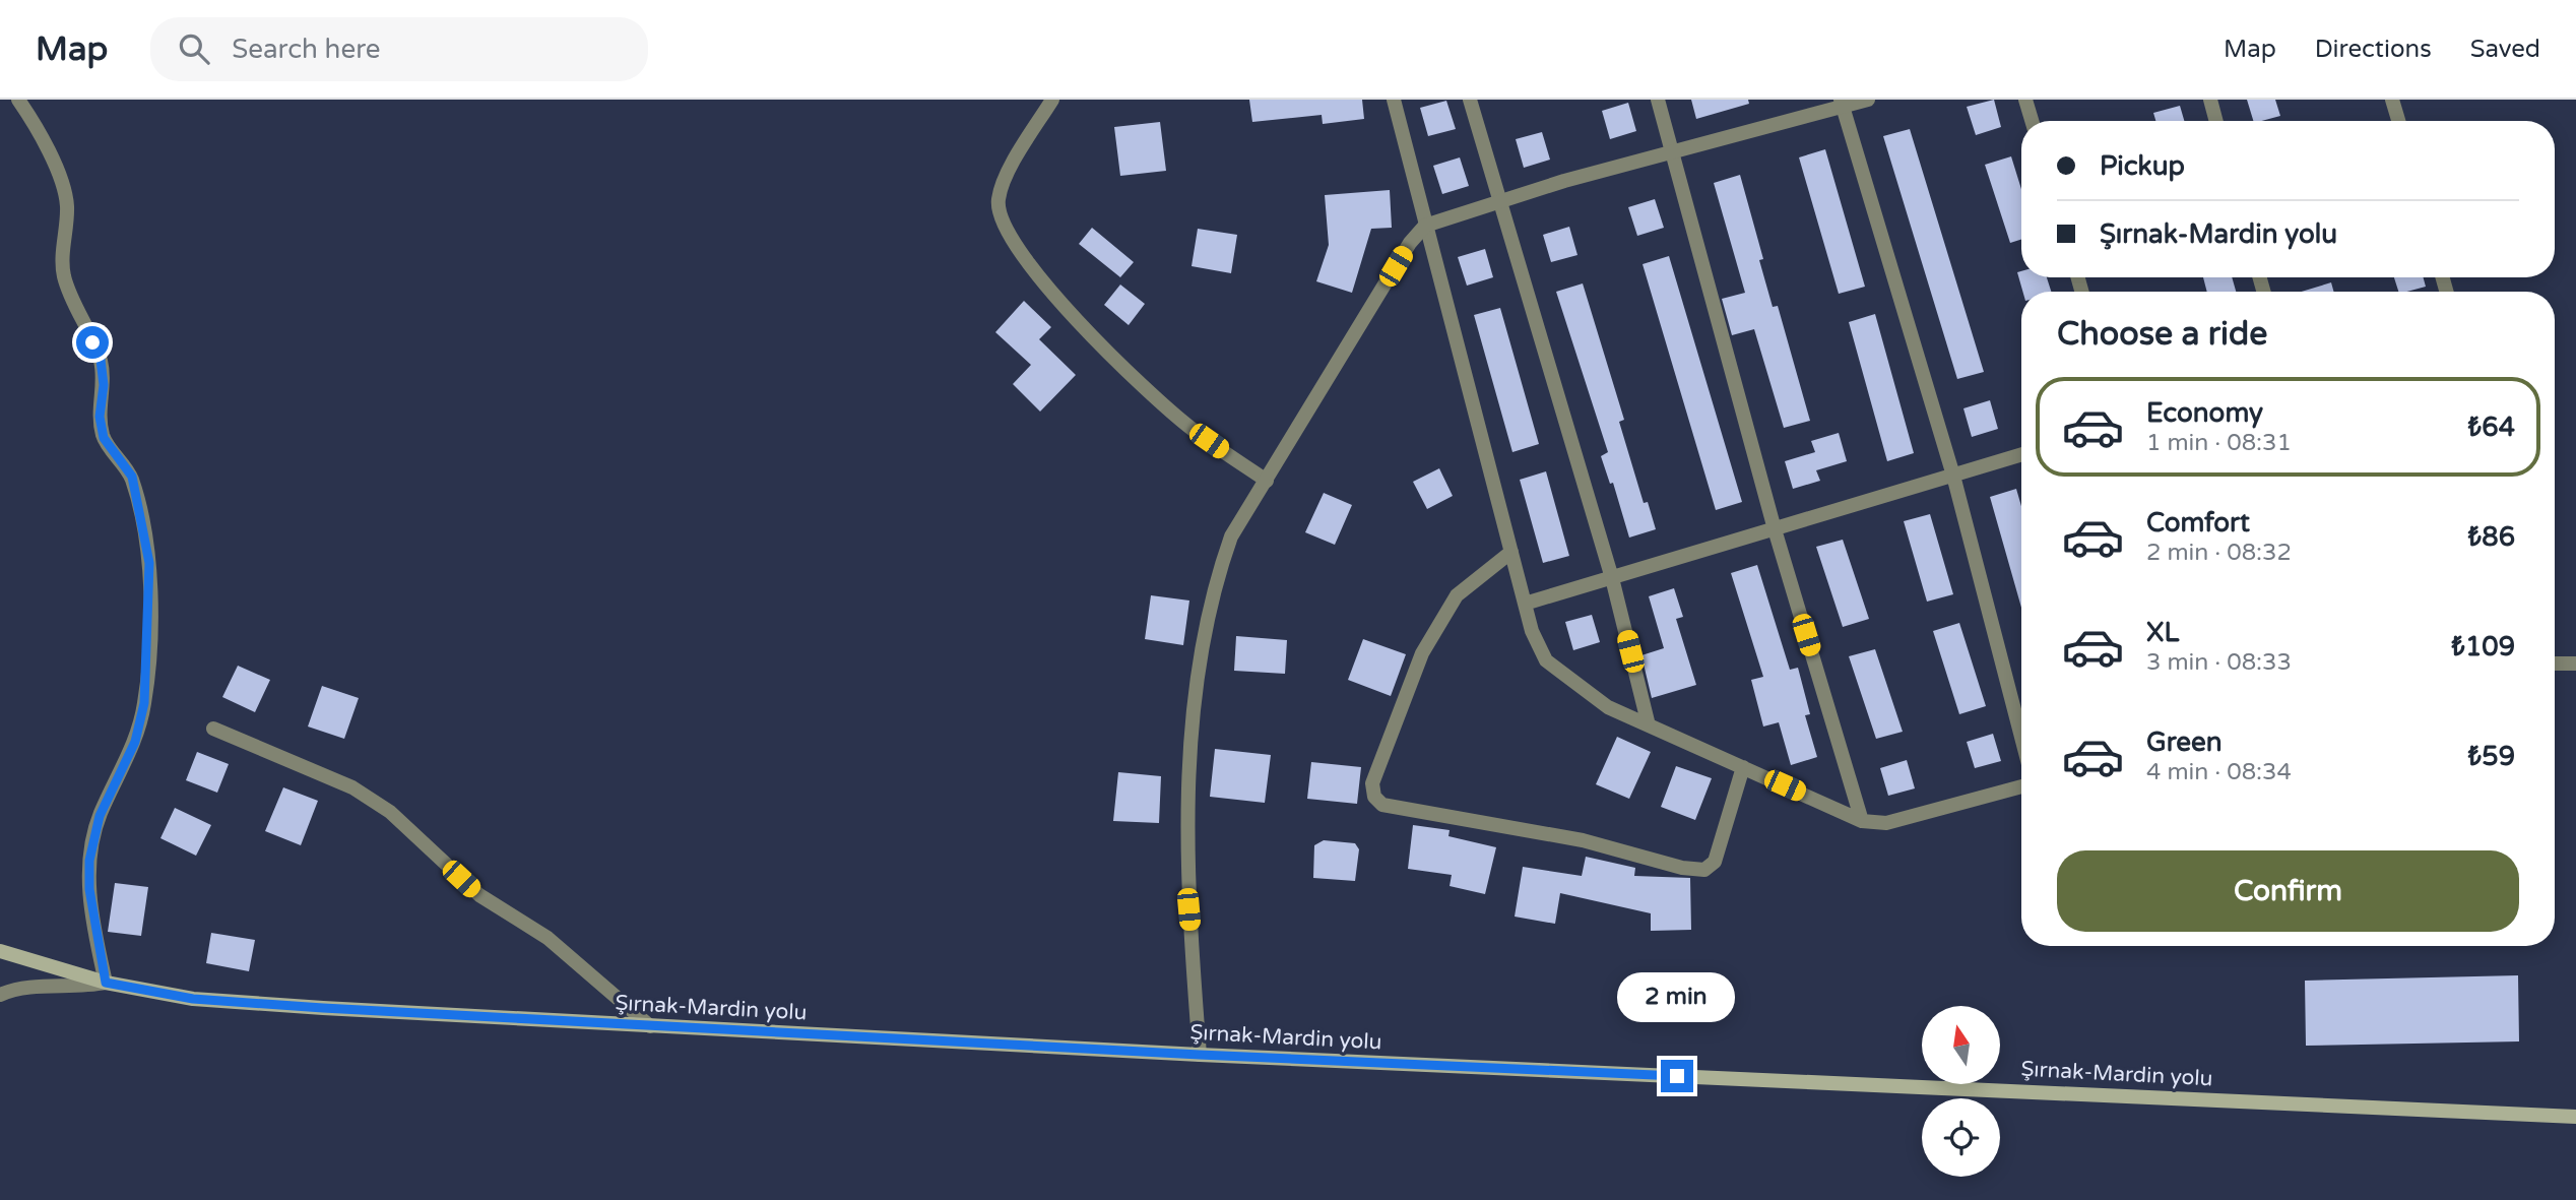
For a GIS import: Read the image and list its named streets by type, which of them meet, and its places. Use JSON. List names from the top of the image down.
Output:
{
  "streets": {
    "main road": ["Şırnak-Mardin yolu"]
  },
  "north": "top",
  "page": {
    "header": "Map",
    "search": "Search here",
    "nav": ["Map", "Directions", "Saved"],
    "banner": ["Pickup", "Şırnak-Mardin yolu"],
    "heading": "Choose a ride",
    "list": [
      {
        "name": "Economy",
        "note": "1 min · 08:31",
        "value": "₺64"
      },
      {
        "name": "Comfort",
        "note": "2 min · 08:32",
        "value": "₺86"
      },
      {
        "name": "XL",
        "note": "3 min · 08:33",
        "value": "₺109"
      },
      {
        "name": "Green",
        "note": "4 min · 08:34",
        "value": "₺59"
      }
    ],
    "buttons": "Confirm",
    "bubble": "2 min"
  }
}
